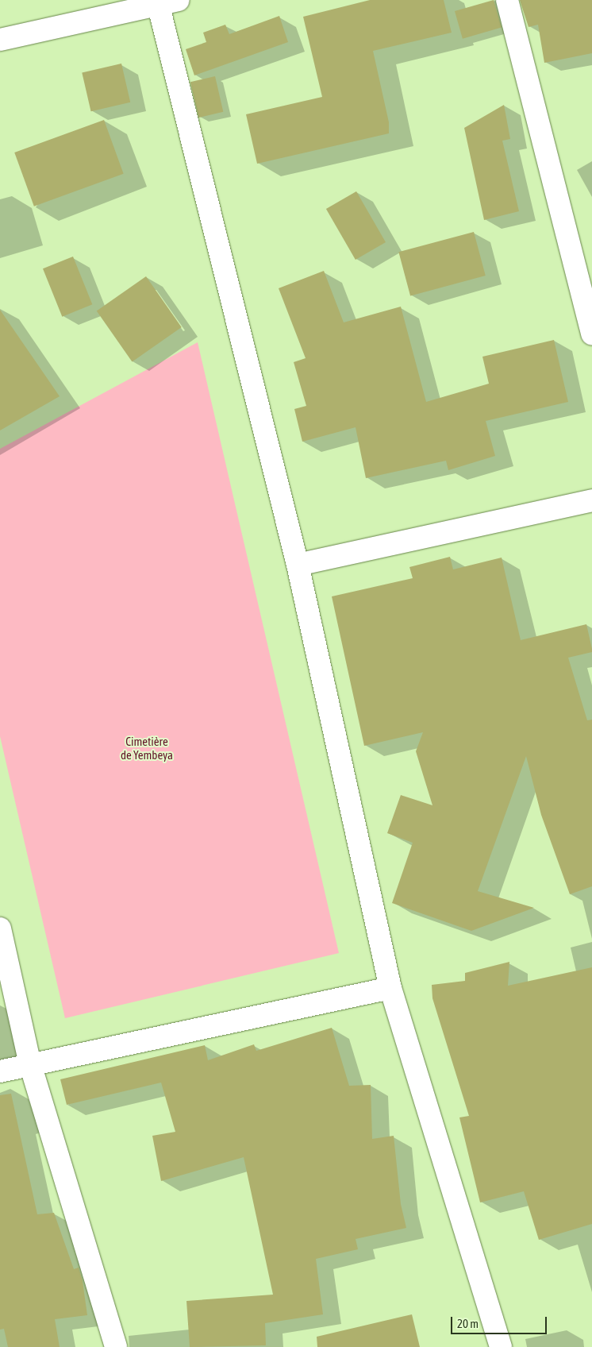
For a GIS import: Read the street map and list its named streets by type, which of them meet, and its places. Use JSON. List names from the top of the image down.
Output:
{
  "parks": ["Cimetière de Yembeya"],
  "scale_bar": "20 m"
}
